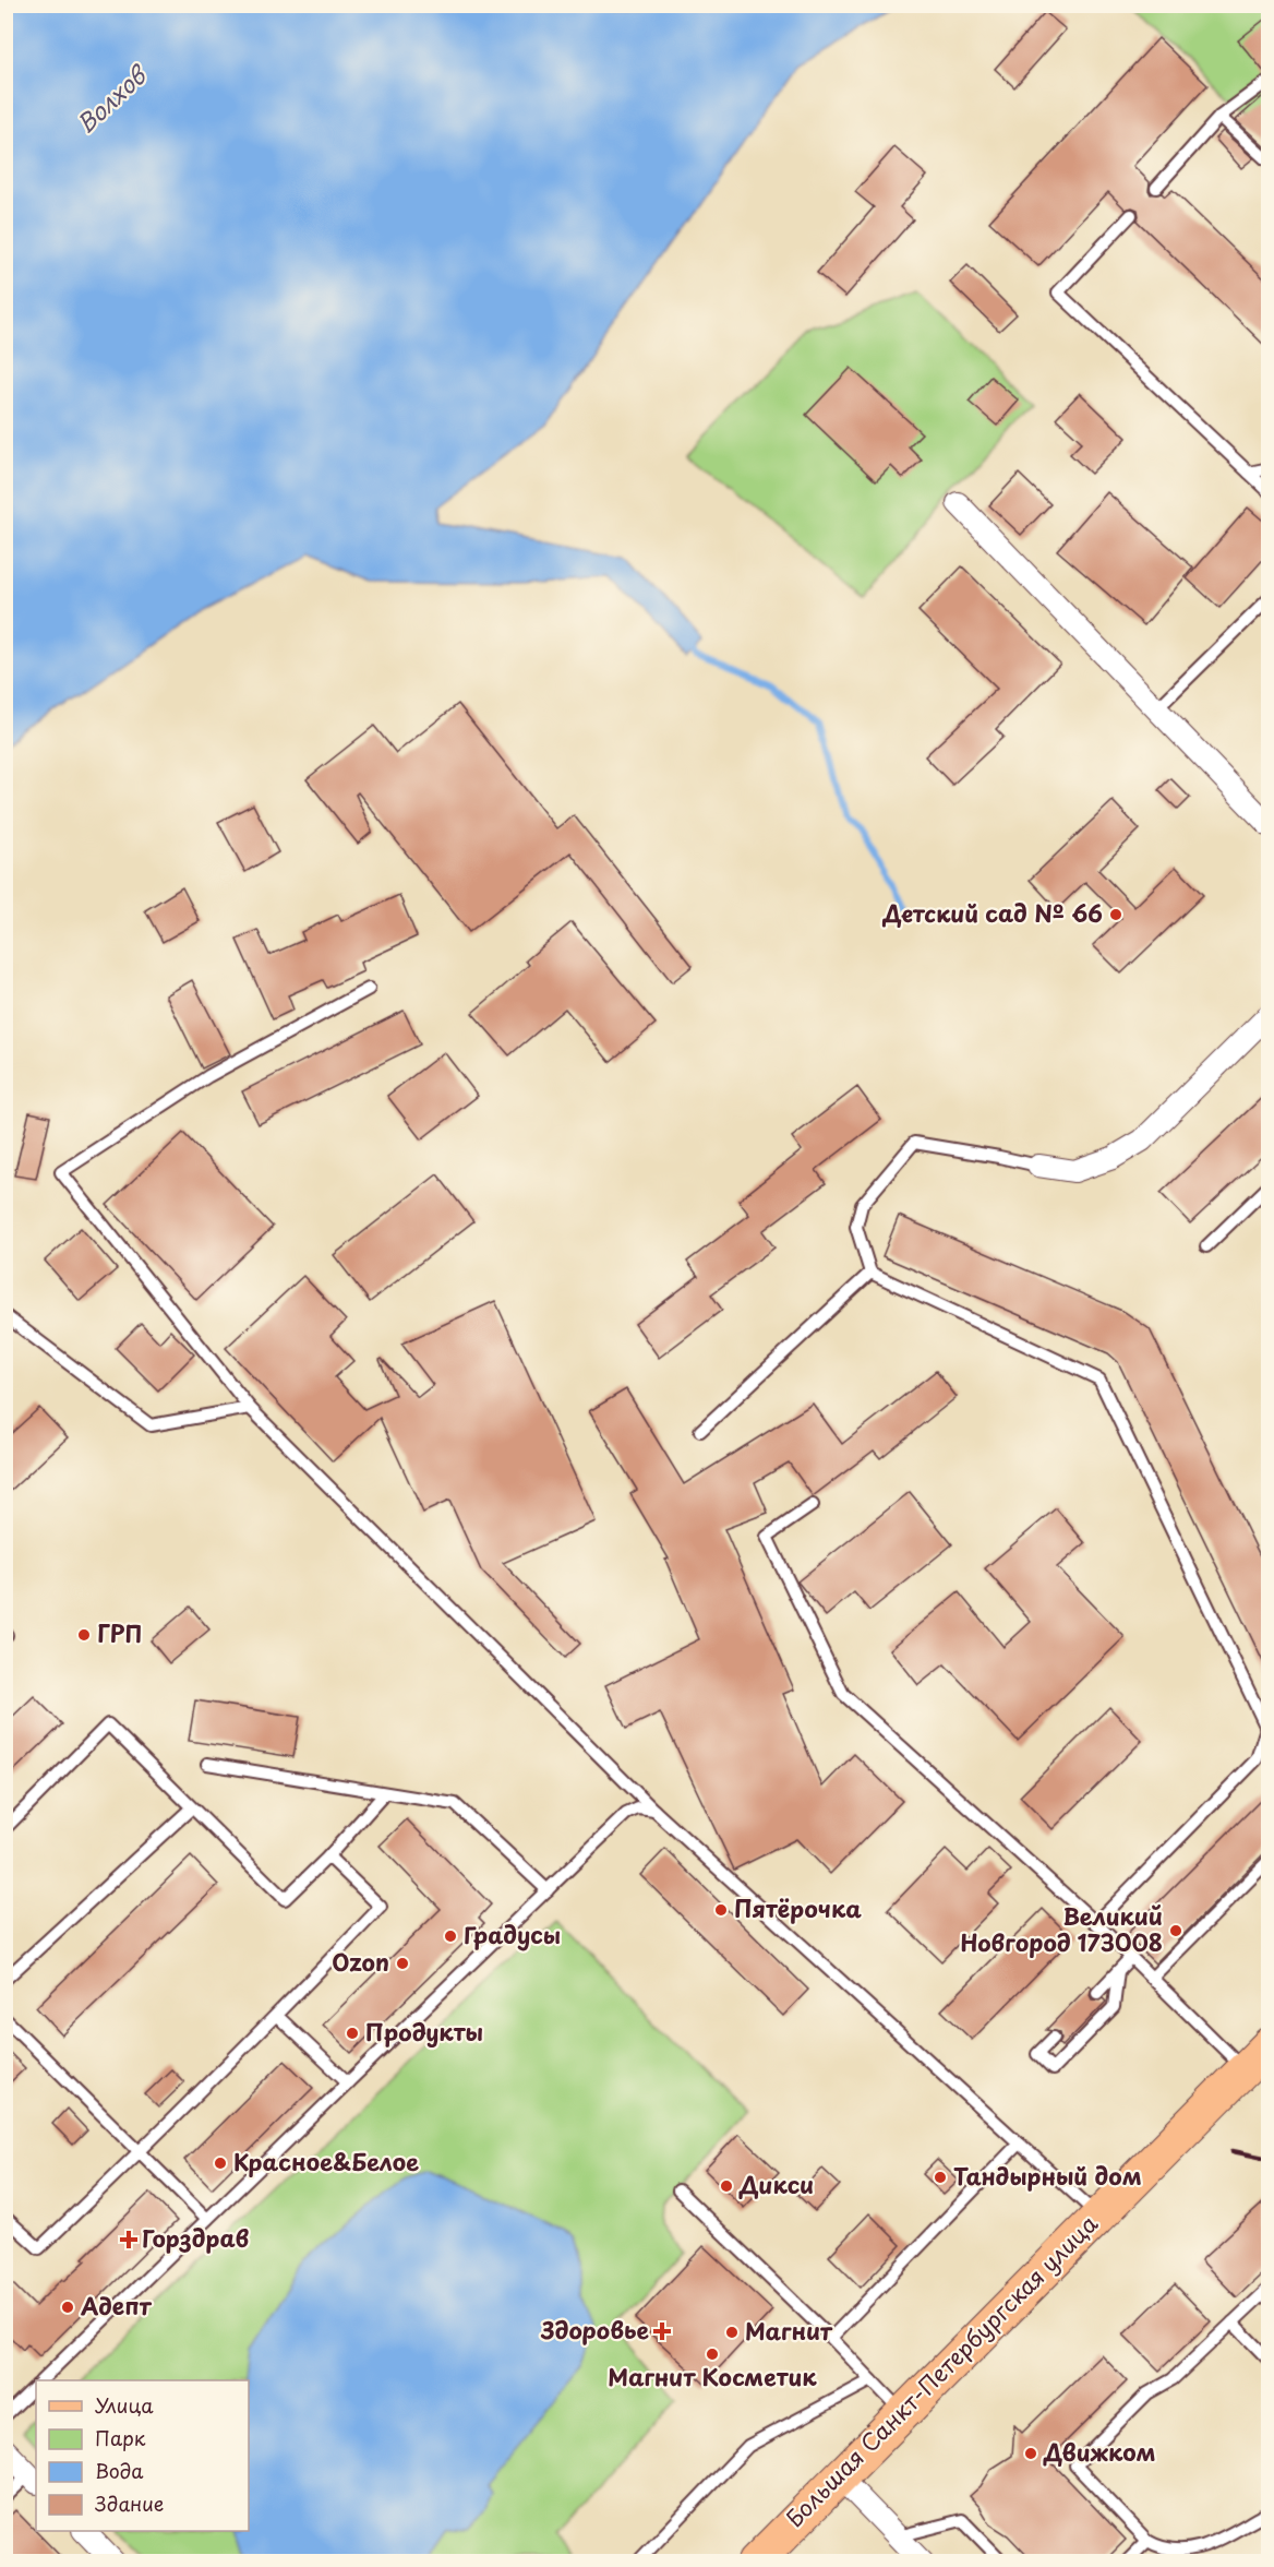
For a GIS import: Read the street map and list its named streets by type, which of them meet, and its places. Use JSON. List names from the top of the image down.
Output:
{
  "streets": {
    "main road": ["Большая Санкт-Петербургская улица"]
  },
  "water": ["Волхов"],
  "places": {
    "other": [
      "Детский сад № 66",
      "ГРП",
      "Пятёрочка",
      "Великий Новгород 173008",
      "Градусы",
      "Ozon",
      "Продукты",
      "Красное&Белое",
      "Тандырный дом",
      "Дикси",
      "Адепт",
      "Магнит",
      "Магнит Косметик",
      "Движком"
    ],
    "health": ["Горздрав", "Здоровье"]
  },
  "legend": [
    "Улица",
    "Парк",
    "Вода",
    "Здание"
  ]
}
